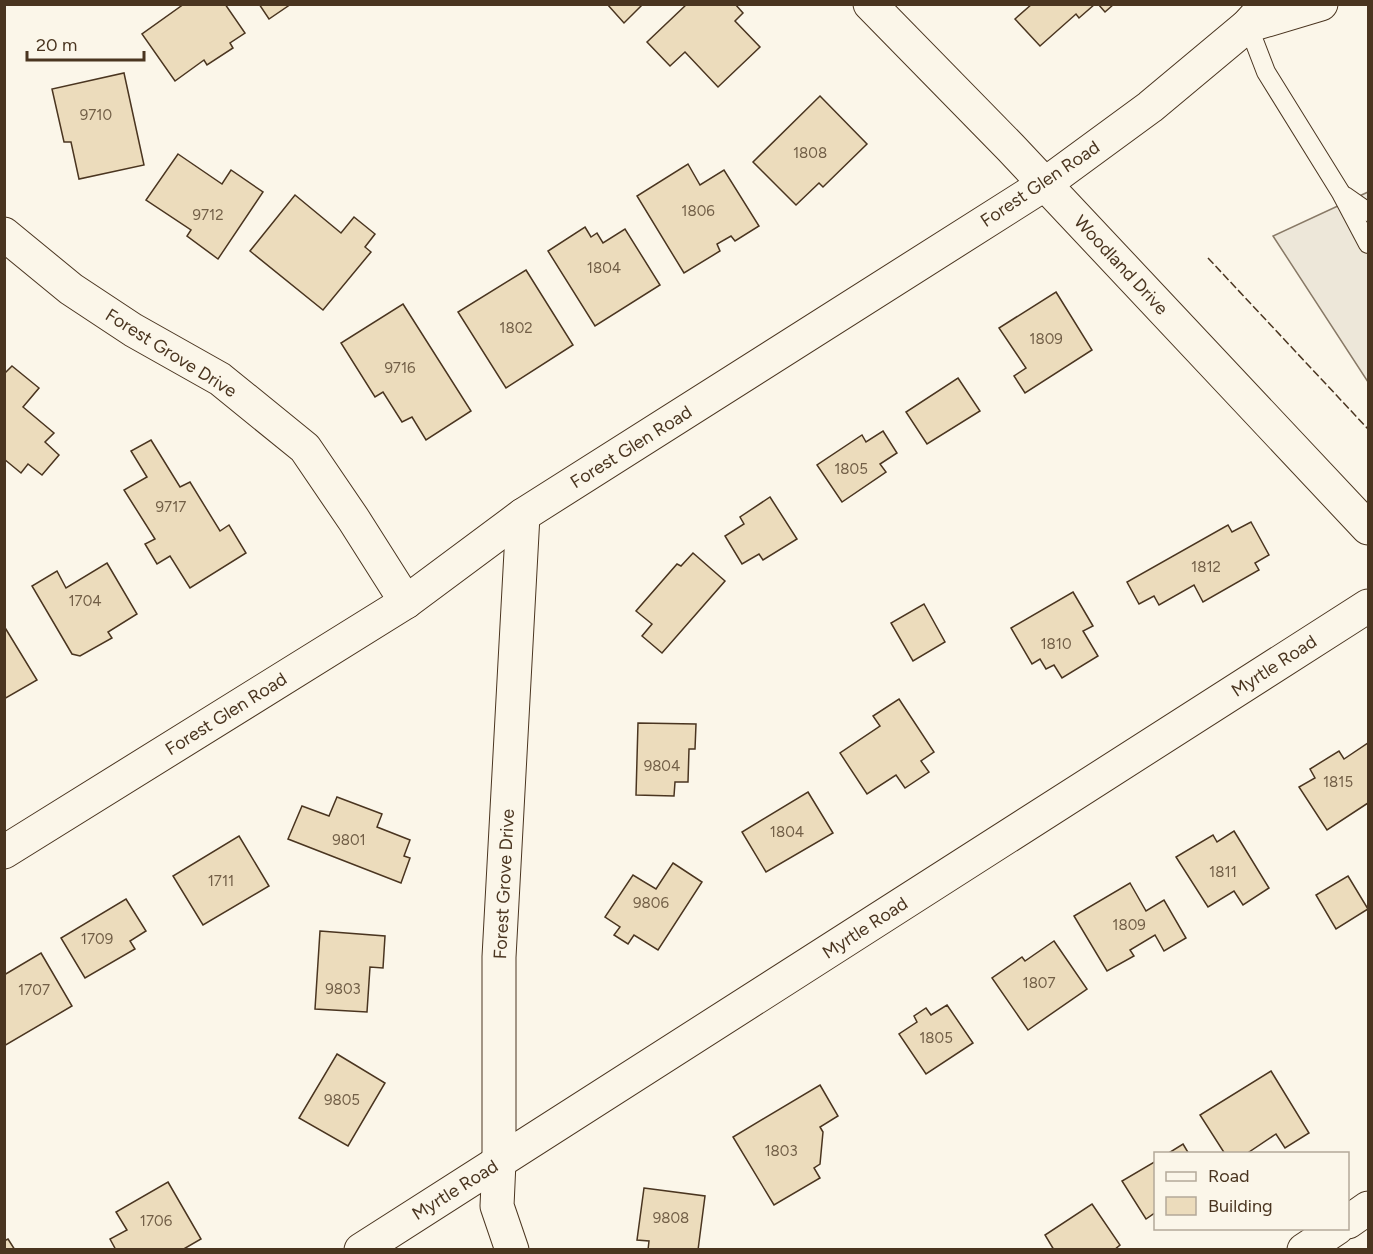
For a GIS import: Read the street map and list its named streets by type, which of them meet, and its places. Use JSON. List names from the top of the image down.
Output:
{
  "streets": {
    "street": [
      "Forest Glen Road",
      "Woodland Drive",
      "Forest Grove Drive",
      "Myrtle Road"
    ]
  },
  "crossings": [
    ["Forest Glen Road", "Woodland Drive"],
    ["Forest Glen Road", "Forest Grove Drive"],
    ["Forest Grove Drive", "Myrtle Road"]
  ],
  "house_numbers": [
    "9710",
    "1808",
    "1806",
    "9712",
    "1804",
    "1802",
    "1809",
    "9716",
    "1805",
    "9717",
    "1812",
    "1704",
    "1810",
    "9804",
    "1815",
    "1804",
    "9801",
    "1811",
    "1711",
    "9806",
    "1809",
    "1709",
    "1807",
    "9803",
    "1707",
    "1805",
    "9805",
    "1803",
    "9808",
    "1706"
  ],
  "legend": ["Road", "Building"],
  "scale_bar": "20 m"
}
